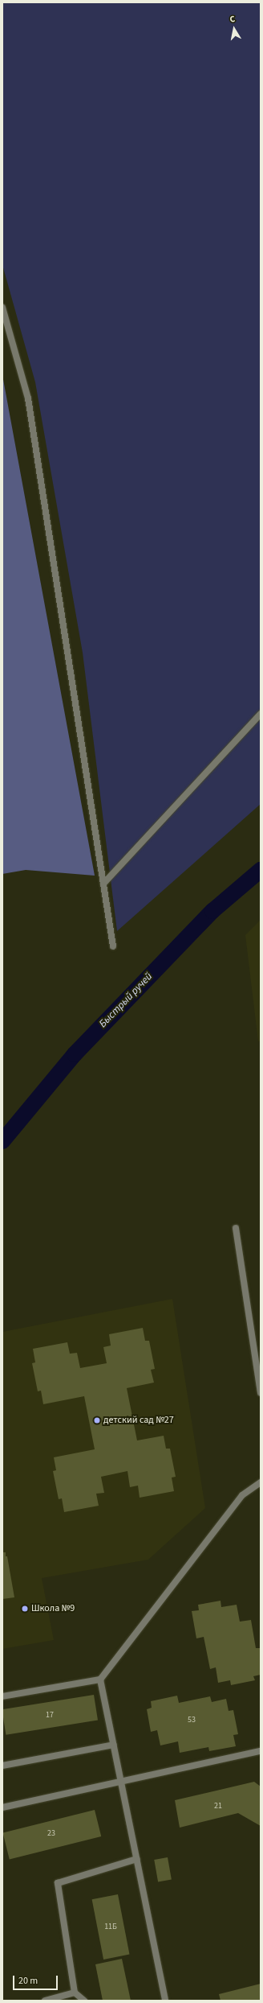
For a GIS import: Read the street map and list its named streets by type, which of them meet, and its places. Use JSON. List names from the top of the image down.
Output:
{
  "water": ["Быстрый ручей"],
  "places": ["детский сад №27", "Школа №9"],
  "house_numbers": [
    "17",
    "53",
    "21",
    "23",
    "11Б"
  ],
  "scale_bar": "20 m",
  "north": "top"
}
